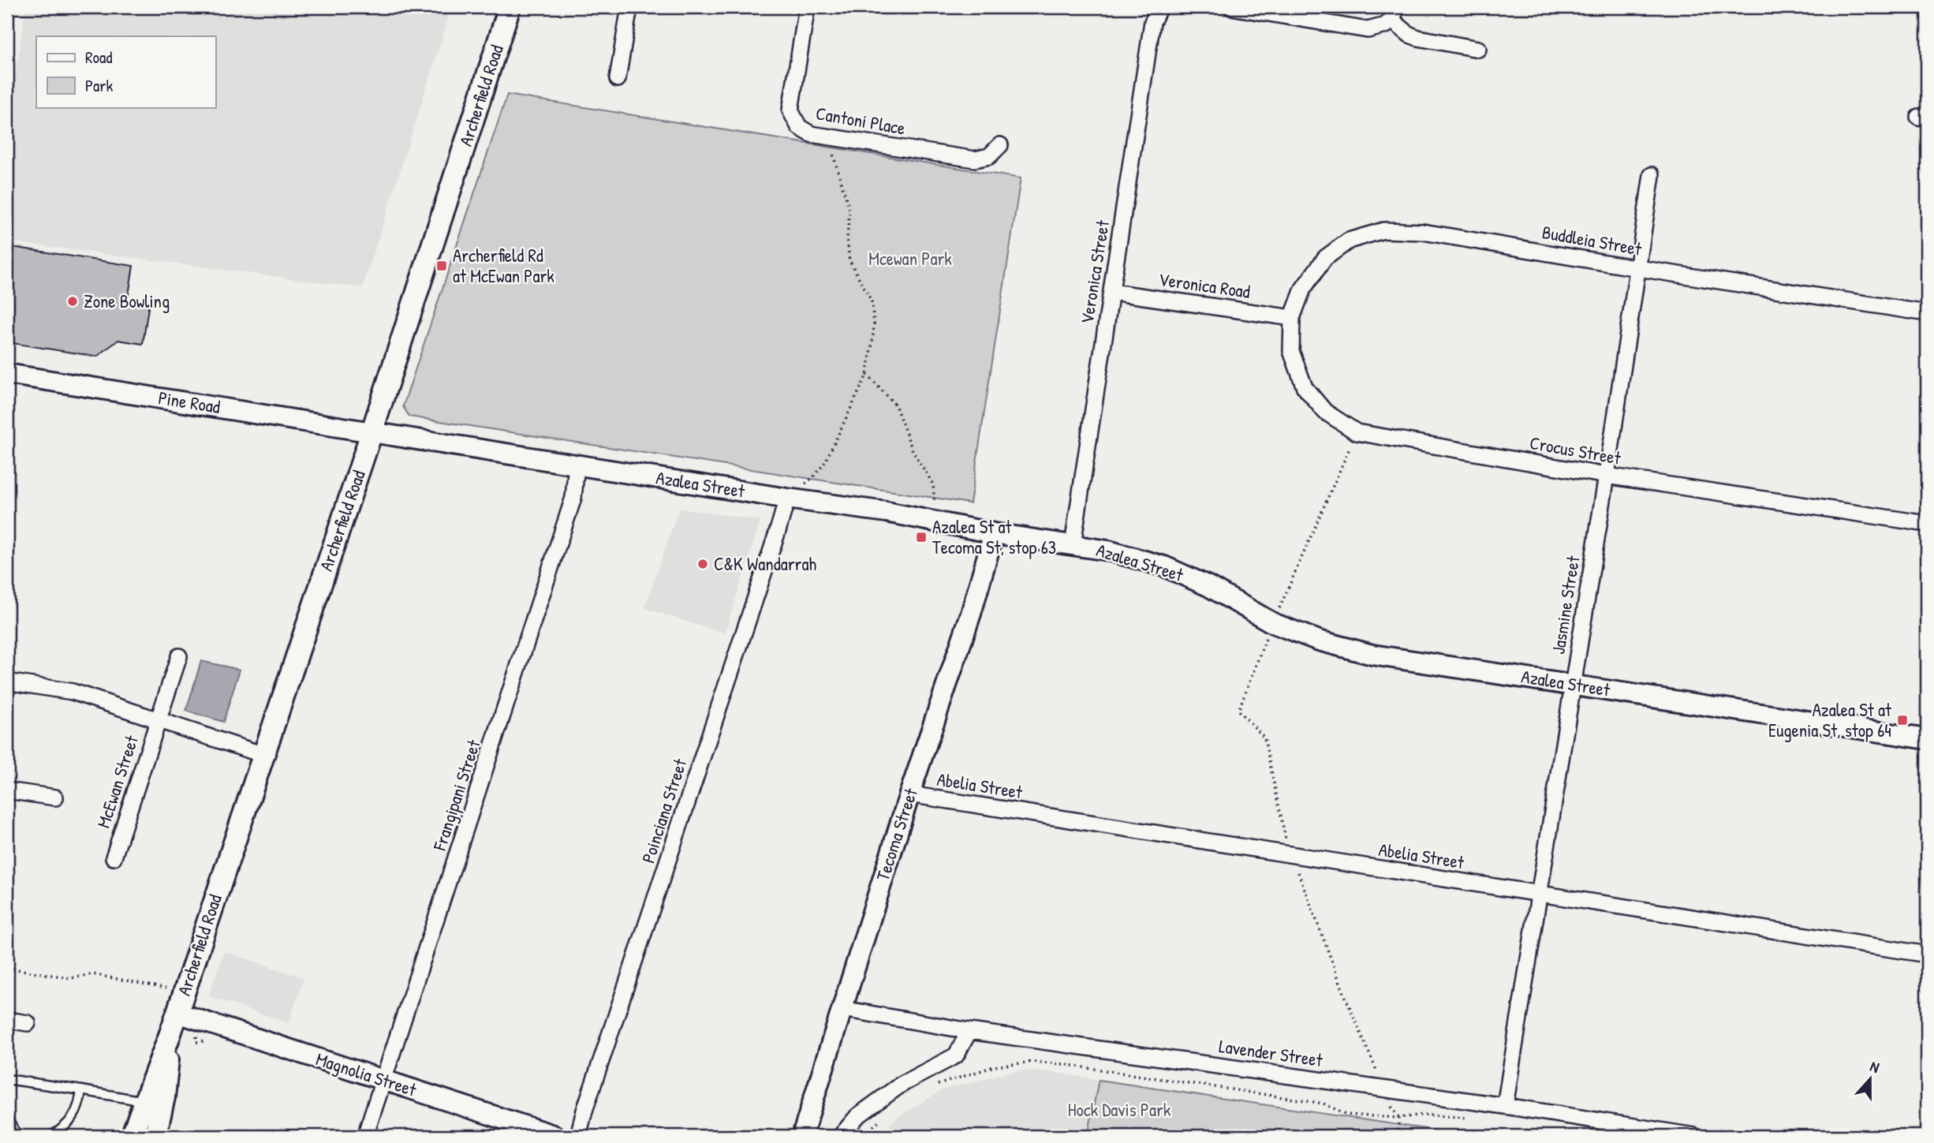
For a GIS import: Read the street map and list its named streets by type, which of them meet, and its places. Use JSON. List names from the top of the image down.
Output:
{
  "streets": {
    "main road": ["Archerfield Road"],
    "street": [
      "Cantoni Place",
      "Buddleia Street",
      "Veronica Street",
      "Veronica Road",
      "Pine Road",
      "Crocus Street",
      "Azalea Street",
      "Jasmine Street",
      "McEwan Street",
      "Abelia Street",
      "Frangipani Street",
      "Poinciana Street",
      "Tecoma Street",
      "Lavender Street",
      "Magnolia Street"
    ]
  },
  "crossings": [
    ["Archerfield Road", "Pine Road"],
    ["Archerfield Road", "Azalea Street"],
    ["Archerfield Road", "McEwan Street"],
    ["Archerfield Road", "Magnolia Street"],
    ["Buddleia Street", "Veronica Road"],
    ["Buddleia Street", "Crocus Street"],
    ["Buddleia Street", "Jasmine Street"],
    ["Veronica Street", "Veronica Road"],
    ["Veronica Street", "Azalea Street"],
    ["Veronica Road", "Crocus Street"],
    ["Pine Road", "Azalea Street"],
    ["Crocus Street", "Jasmine Street"],
    ["Azalea Street", "Jasmine Street"],
    ["Azalea Street", "Frangipani Street"],
    ["Azalea Street", "Poinciana Street"],
    ["Azalea Street", "Tecoma Street"],
    ["Jasmine Street", "Abelia Street"],
    ["Jasmine Street", "Lavender Street"],
    ["Abelia Street", "Tecoma Street"],
    ["Frangipani Street", "Magnolia Street"],
    ["Tecoma Street", "Lavender Street"]
  ],
  "parks": ["Mcewan Park", "Hock Davis Park"],
  "places": {
    "transit": ["Archerfield Rd at McEwan Park", "Azalea St at Tecoma St, stop 63", "Azalea St at Eugenia St, stop 64"],
    "other": ["Zone Bowling", "C&K Wandarrah"]
  },
  "legend": ["Road", "Park"],
  "north": "top"
}
